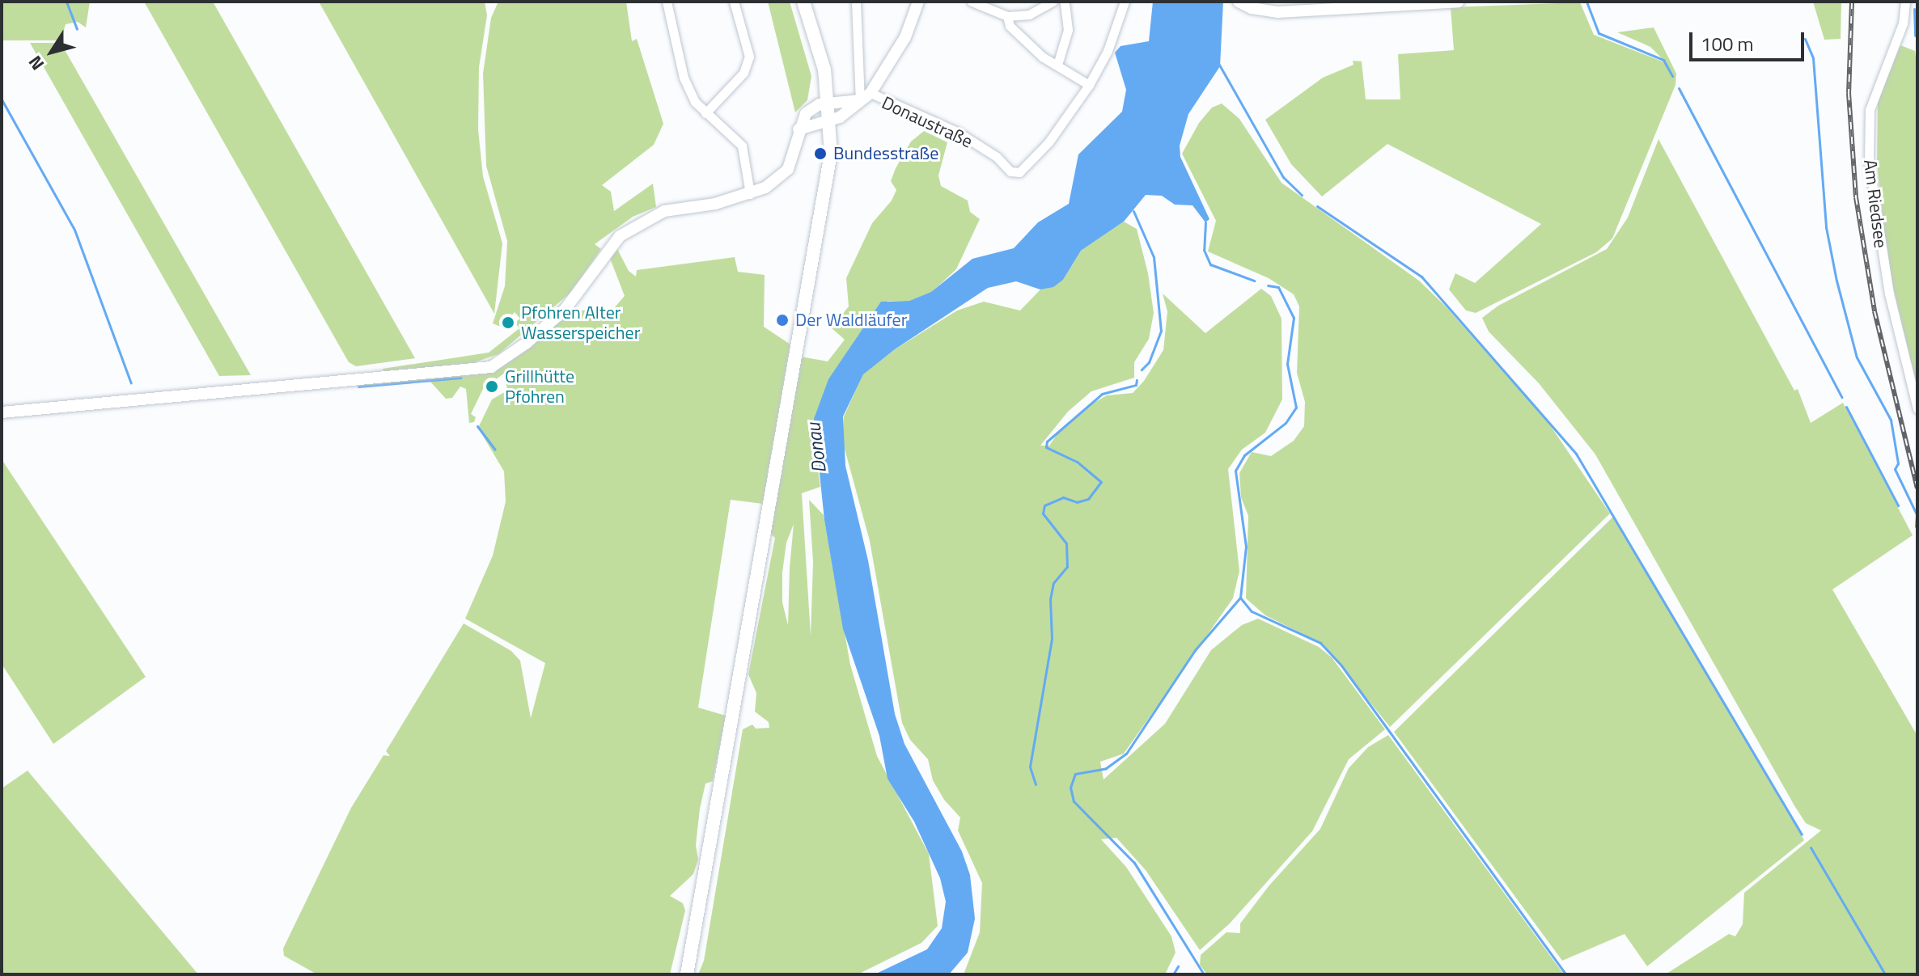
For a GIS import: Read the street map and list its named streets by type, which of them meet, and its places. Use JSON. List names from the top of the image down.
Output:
{
  "streets": {
    "street": ["Donaustraße", "Am Riedsee"]
  },
  "water": ["Donau"],
  "places": [
    "Bundesstraße",
    "Der Waldläufer",
    "Pfohren Alter Wasserspeicher",
    "Grillhütte Pfohren"
  ],
  "scale_bar": "100 m",
  "north": "bottom left"
}
